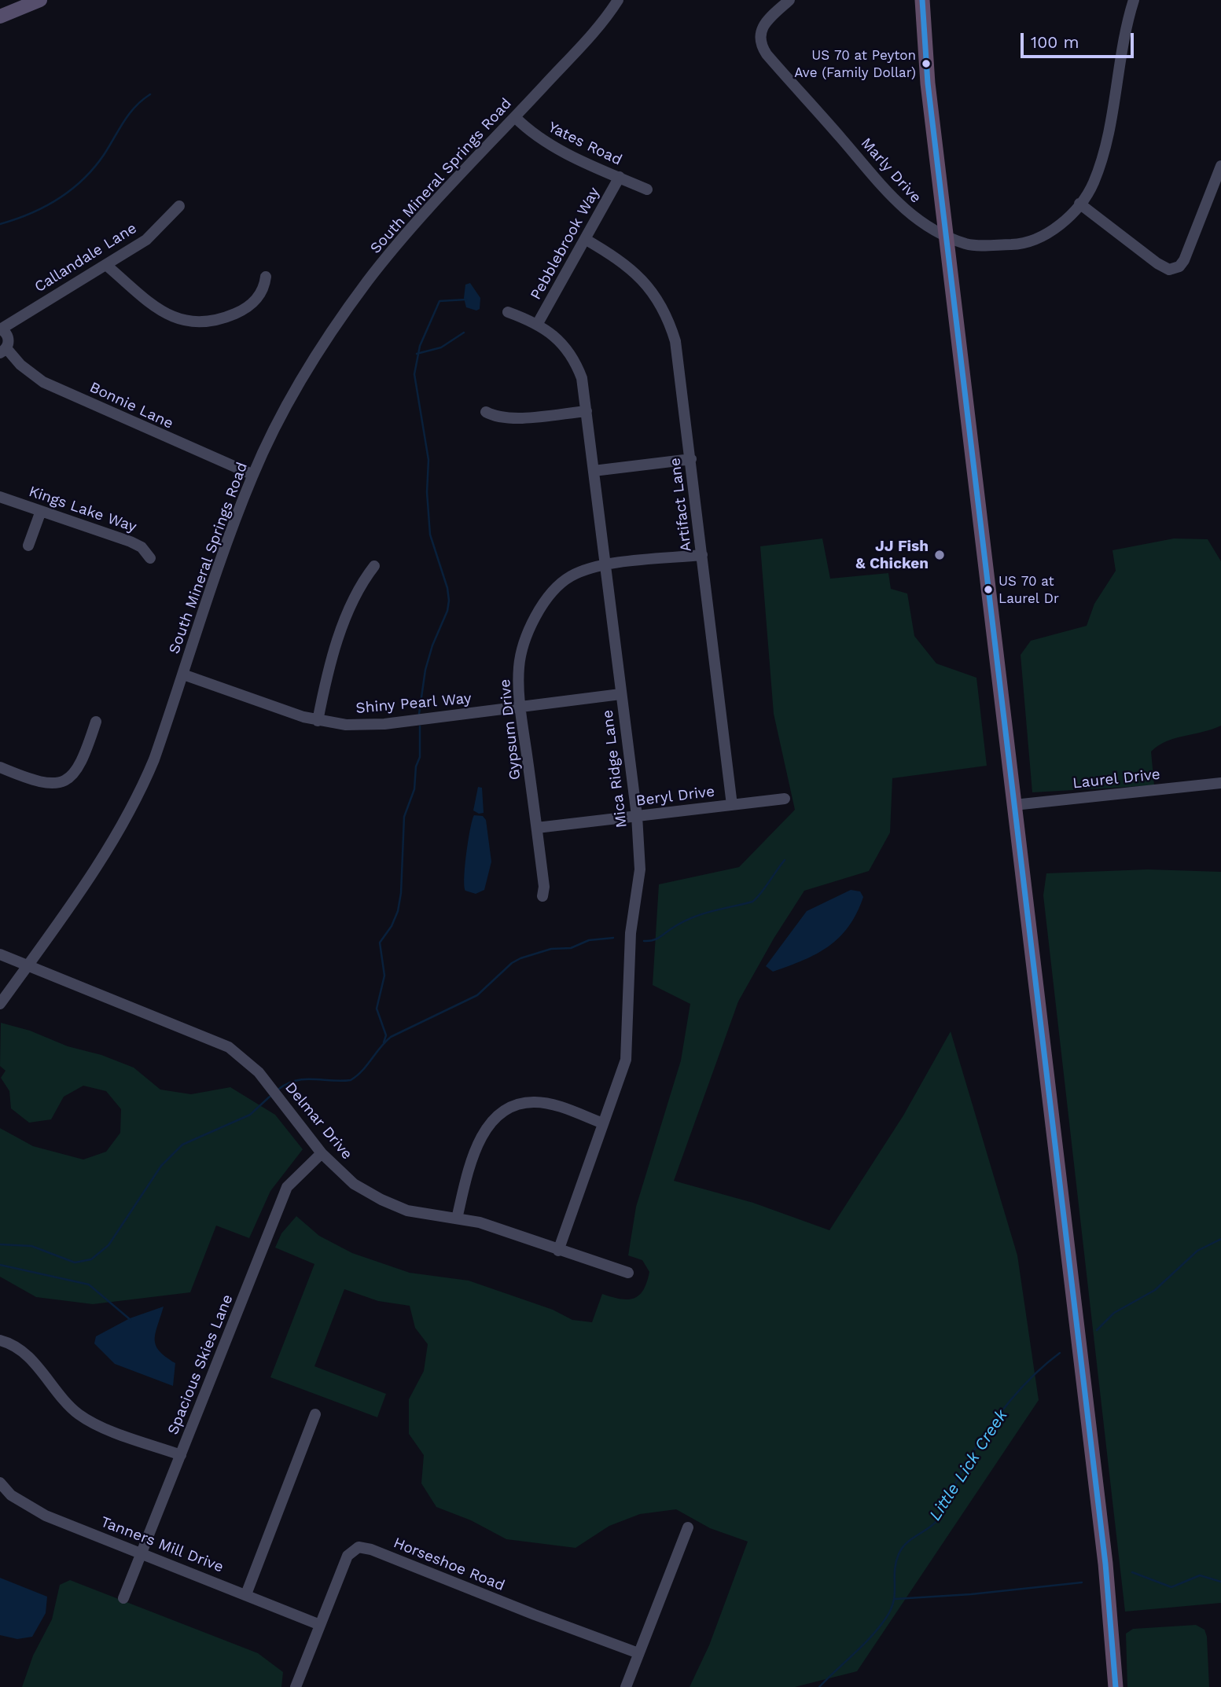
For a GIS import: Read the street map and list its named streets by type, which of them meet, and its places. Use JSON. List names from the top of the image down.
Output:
{
  "streets": {
    "street": [
      "Yates Road",
      "Marly Drive",
      "South Mineral Springs Road",
      "Pebblebrook Way",
      "Callandale Lane",
      "Bonnie Lane",
      "Artifact Lane",
      "Kings Lake Way",
      "Shiny Pearl Way",
      "Gypsum Drive",
      "Mica Ridge Lane",
      "Laurel Drive",
      "Beryl Drive",
      "Delmar Drive",
      "Spacious Skies Lane",
      "Tanners Mill Drive",
      "Horseshoe Road"
    ]
  },
  "crossings": [
    ["Yates Road", "South Mineral Springs Road"],
    ["Yates Road", "Pebblebrook Way"],
    ["South Mineral Springs Road", "Bonnie Lane"],
    ["South Mineral Springs Road", "Shiny Pearl Way"],
    ["South Mineral Springs Road", "Delmar Drive"],
    ["Pebblebrook Way", "Artifact Lane"],
    ["Pebblebrook Way", "Mica Ridge Lane"],
    ["Artifact Lane", "Gypsum Drive"],
    ["Artifact Lane", "Beryl Drive"],
    ["Shiny Pearl Way", "Gypsum Drive"],
    ["Shiny Pearl Way", "Mica Ridge Lane"],
    ["Gypsum Drive", "Mica Ridge Lane"],
    ["Gypsum Drive", "Beryl Drive"],
    ["Mica Ridge Lane", "Beryl Drive"],
    ["Mica Ridge Lane", "Delmar Drive"],
    ["Delmar Drive", "Spacious Skies Lane"],
    ["Spacious Skies Lane", "Tanners Mill Drive"],
    ["Tanners Mill Drive", "Horseshoe Road"]
  ],
  "water": ["Little Lick Creek"],
  "places": ["US 70 at Peyton Ave (Family Dollar)", "JJ Fish & Chicken", "US 70 at Laurel Dr"],
  "scale_bar": "100 m"
}
